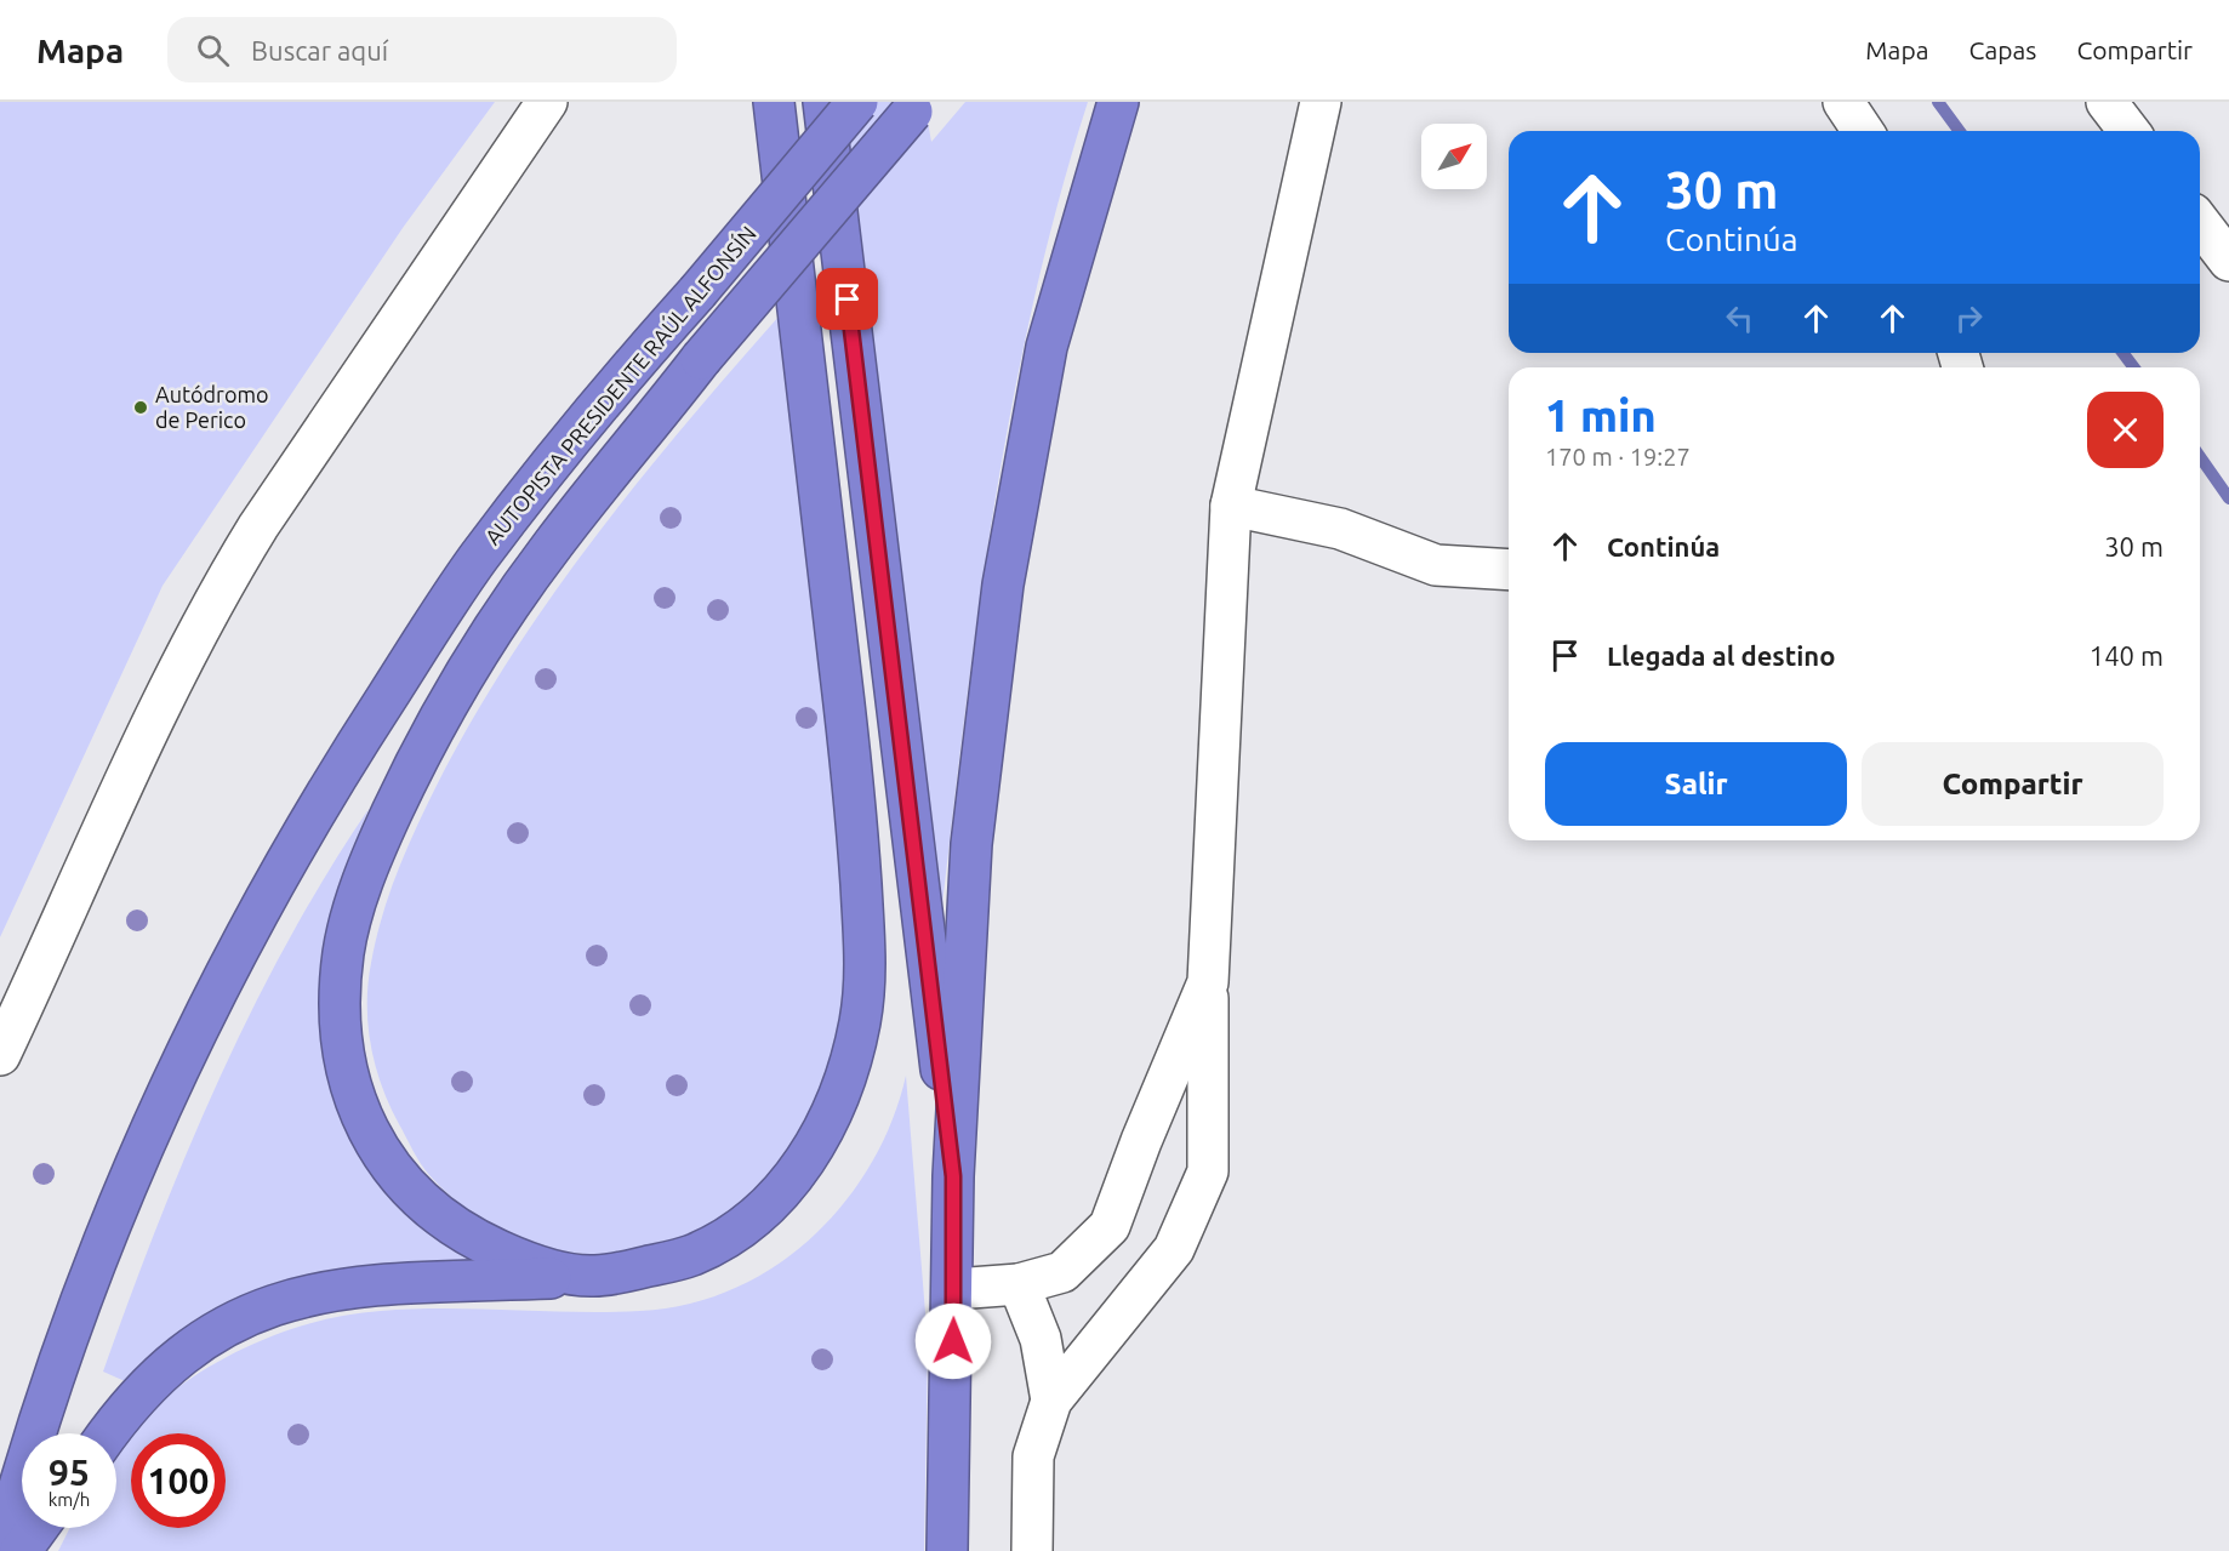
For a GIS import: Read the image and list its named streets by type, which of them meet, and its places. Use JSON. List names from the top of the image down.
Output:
{
  "streets": {
    "highway": ["AUTOPISTA PRESIDENTE RAÚL ALFONSÍN"]
  },
  "places": ["Autódromo de Perico"],
  "north": "top right",
  "page": {
    "header": "Mapa",
    "search": "Buscar aquí",
    "nav": ["Mapa", "Capas", "Compartir"],
    "turn": ["30 m", "Continúa"],
    "heading": ["1 min", "170 m · 19:27"],
    "list": [
      {
        "name": "Continúa",
        "value": "30 m"
      },
      {
        "name": "Llegada al destino",
        "value": "140 m"
      }
    ],
    "buttons": ["Salir", "Compartir"],
    "speed": "95 km/h",
    "limit": "100"
  }
}
